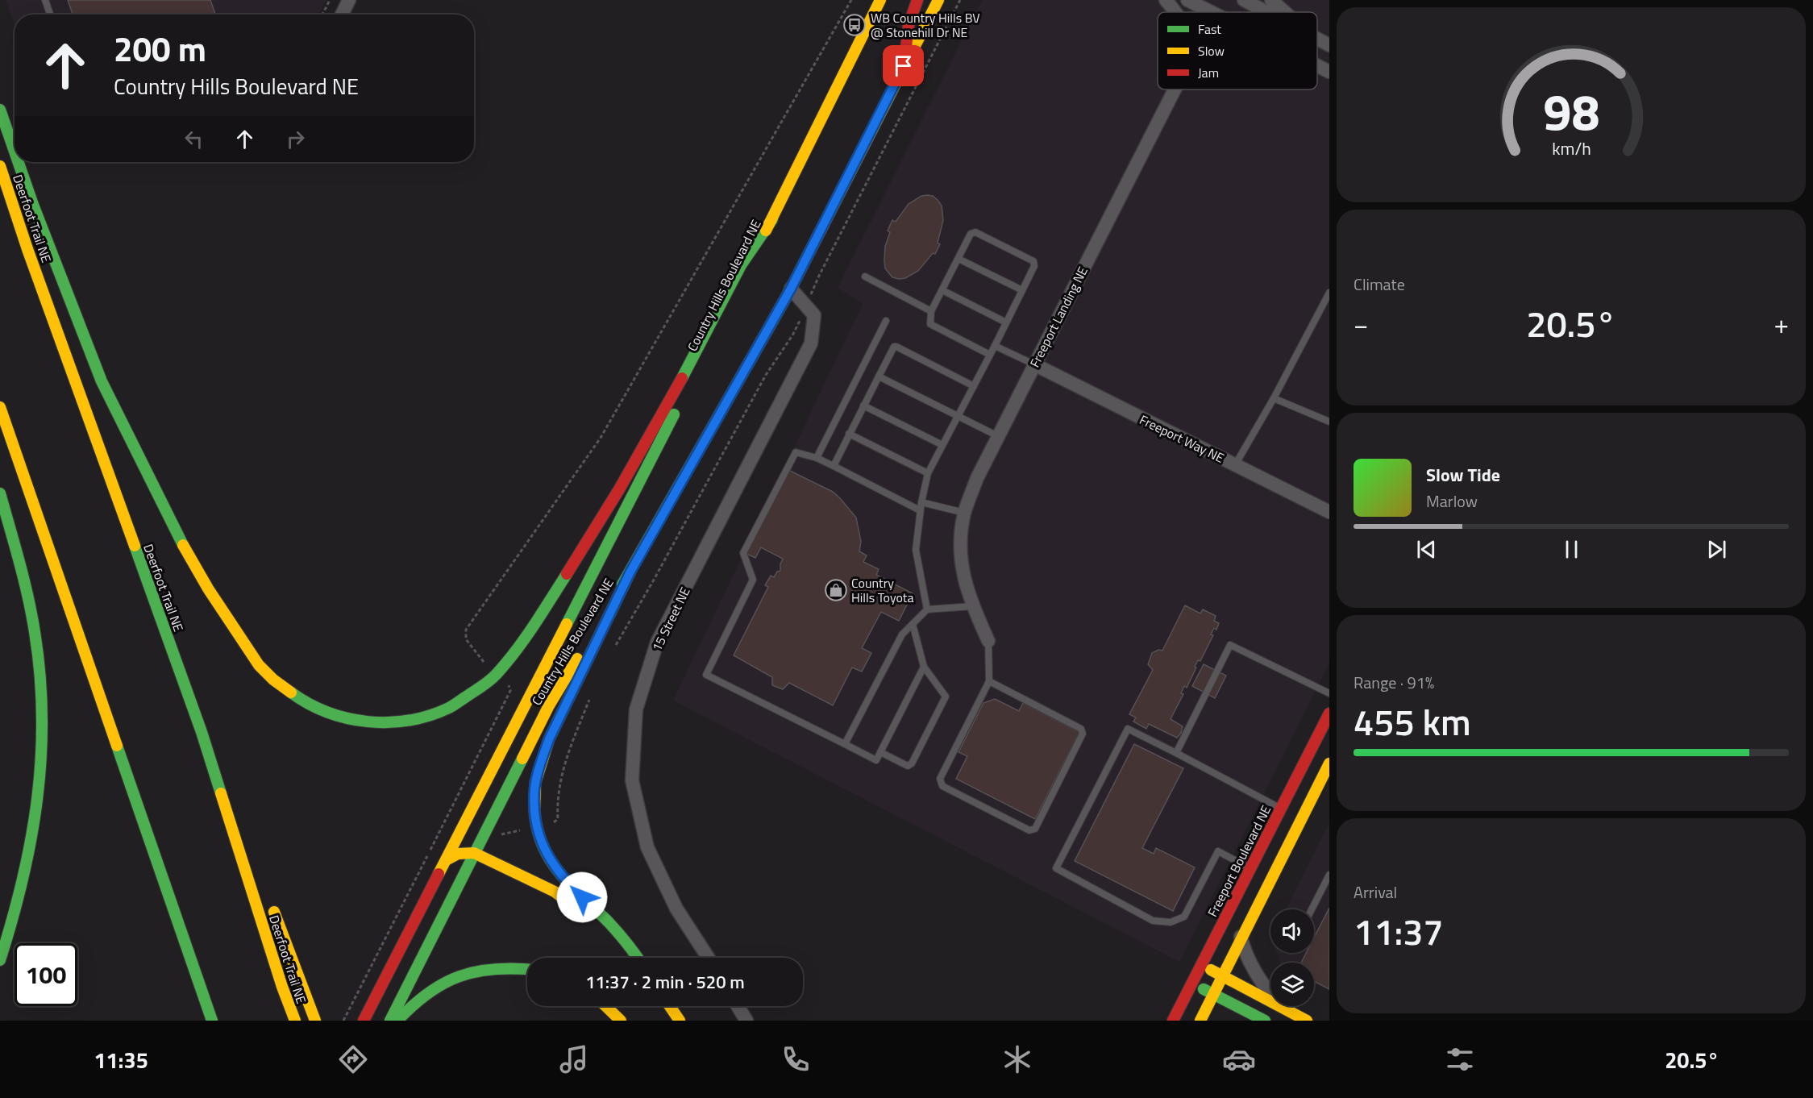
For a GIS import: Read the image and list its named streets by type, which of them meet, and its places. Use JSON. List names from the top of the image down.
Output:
{
  "streets": {
    "main road": ["Deerfoot Trail NE", "Country Hills Boulevard NE", "Freeport Boulevard NE"],
    "street": ["Freeport Landing NE", "Freeport Way NE", "15 Street NE"]
  },
  "crossings": [
    ["Country Hills Boulevard NE", "15 Street NE"],
    ["Freeport Landing NE", "Freeport Way NE"]
  ],
  "places": {
    "bus stop": ["WB Country Hills BV @ Stonehill Dr NE"],
    "shop": ["Country Hills Toyota"]
  },
  "legend": ["Fast", "Slow", "Jam"],
  "page": {
    "turn": ["200 m", "Country Hills Boulevard NE"],
    "tile": [
      "Climate",
      ["Range · 91%", "455 km"],
      ["Arrival", "11:37"]
    ],
    "heat": ["−", "20.5°", "+"],
    "song": ["Slow Tide", "Marlow"],
    "limit": "100",
    "trip": "11:37 · 2 min · 520 m",
    "tabs": ["11:35", "20.5°"],
    "gauge": ["98", "km/h"]
  }
}
